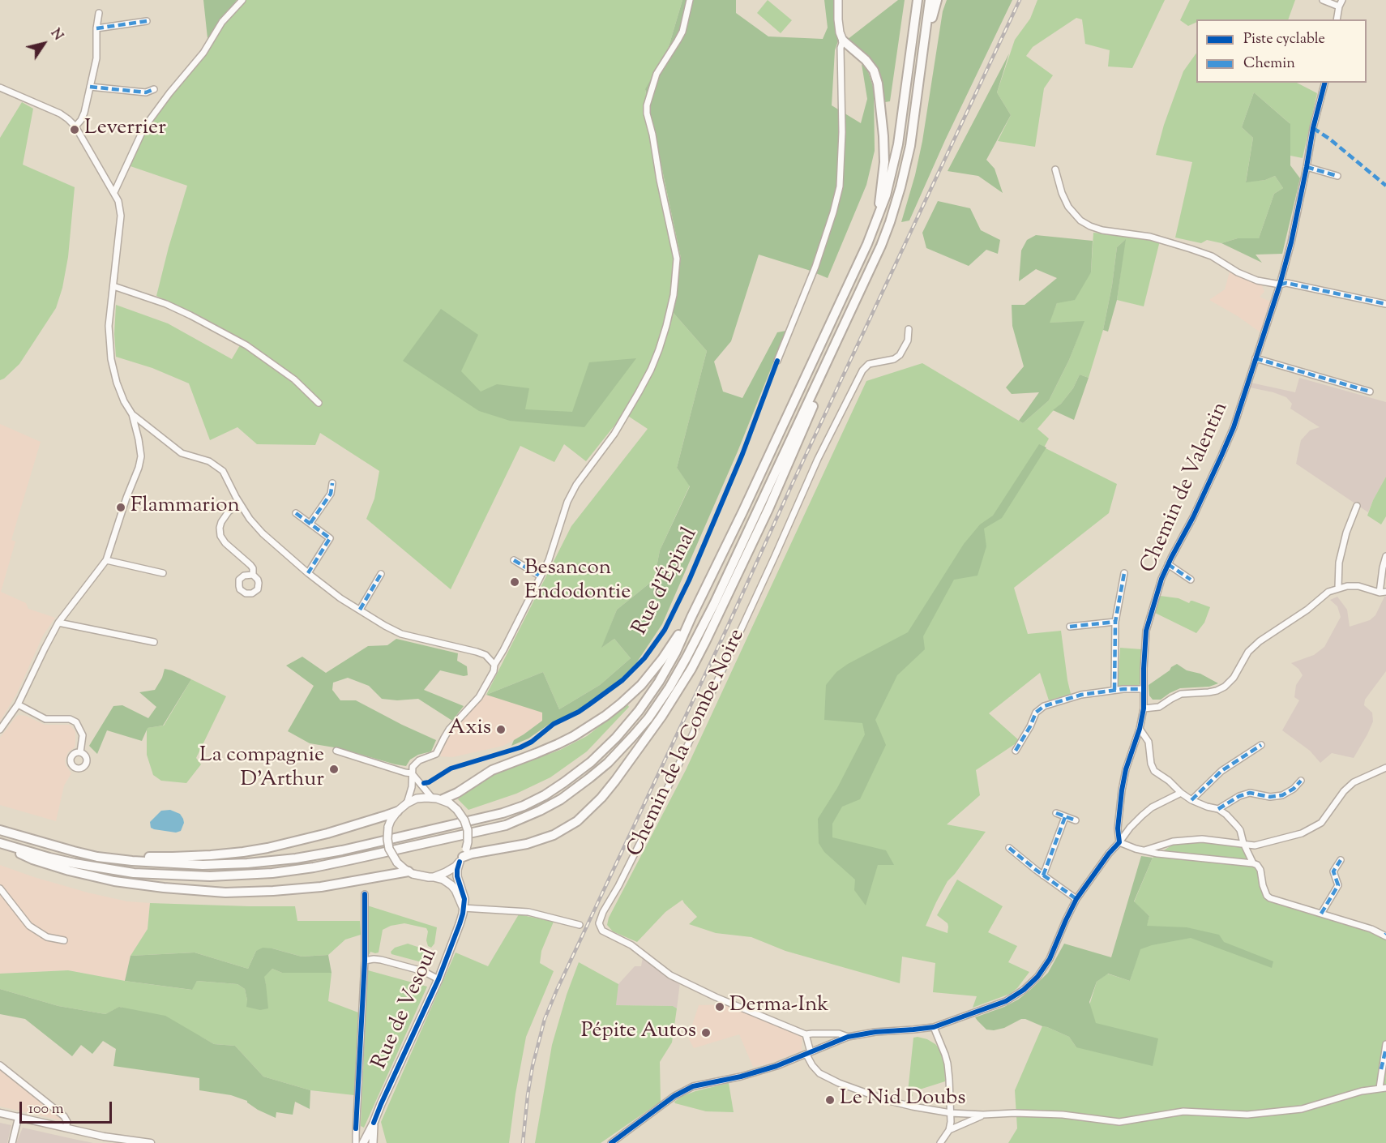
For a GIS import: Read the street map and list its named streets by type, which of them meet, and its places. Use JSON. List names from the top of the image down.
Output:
{
  "streets": {
    "main road": ["Rue de Vesoul"],
    "street": ["Chemin de Valentin", "Chemin de la Combe Noire"],
    "cycle path": ["Rue d'Épinal"]
  },
  "places": [
    "Leverrier",
    "Flammarion",
    "Besancon Endodontie",
    "Axis",
    "La compagnie D'Arthur",
    "Derma-Ink",
    "Pépite Autos",
    "Le Nid Doubs"
  ],
  "legend": ["Piste cyclable", "Chemin"],
  "scale_bar": "100 m",
  "north": "top right"
}
